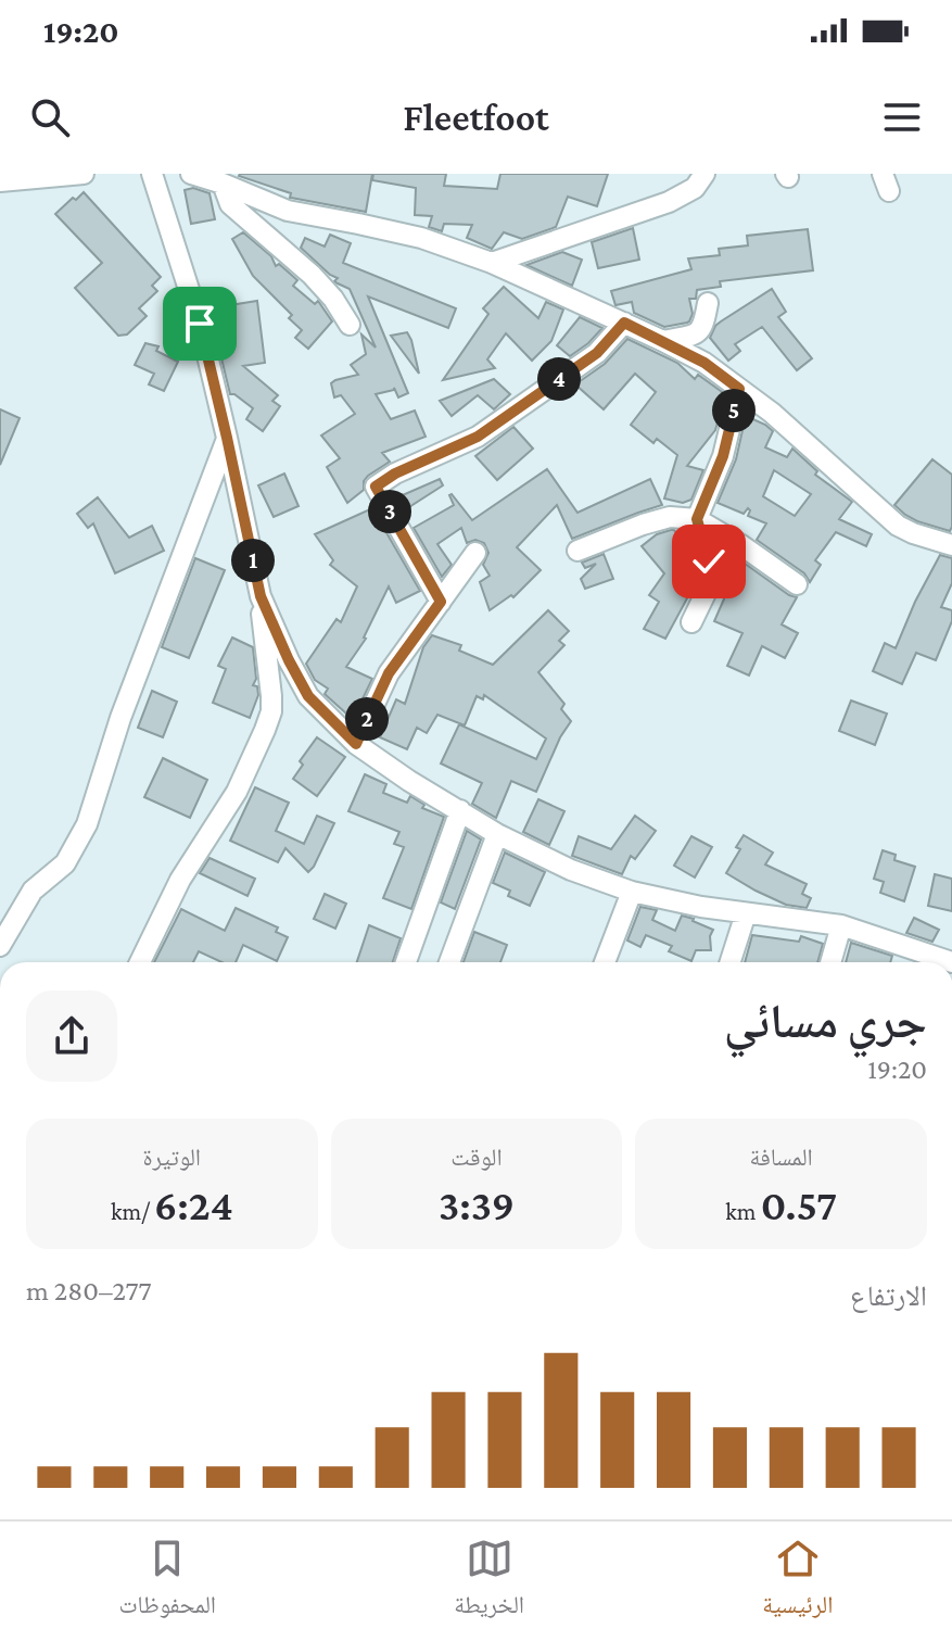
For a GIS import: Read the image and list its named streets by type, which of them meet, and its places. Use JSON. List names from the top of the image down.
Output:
{
  "page": {
    "status": "19:20",
    "header": "Fleetfoot",
    "pins": [
      "4",
      "5",
      "3",
      "1",
      "2"
    ],
    "heading": ["جري مسائي", "19:20"],
    "stats": [
      ["المسافة", "0.57 km"],
      ["الوقت", "3:39"],
      ["الوتيرة", "6:24 /km"]
    ],
    "chart": ["الارتفاع", "277–280 m"],
    "tabs": ["الرئيسية", "الخريطة", "المحفوظات"]
  }
}
